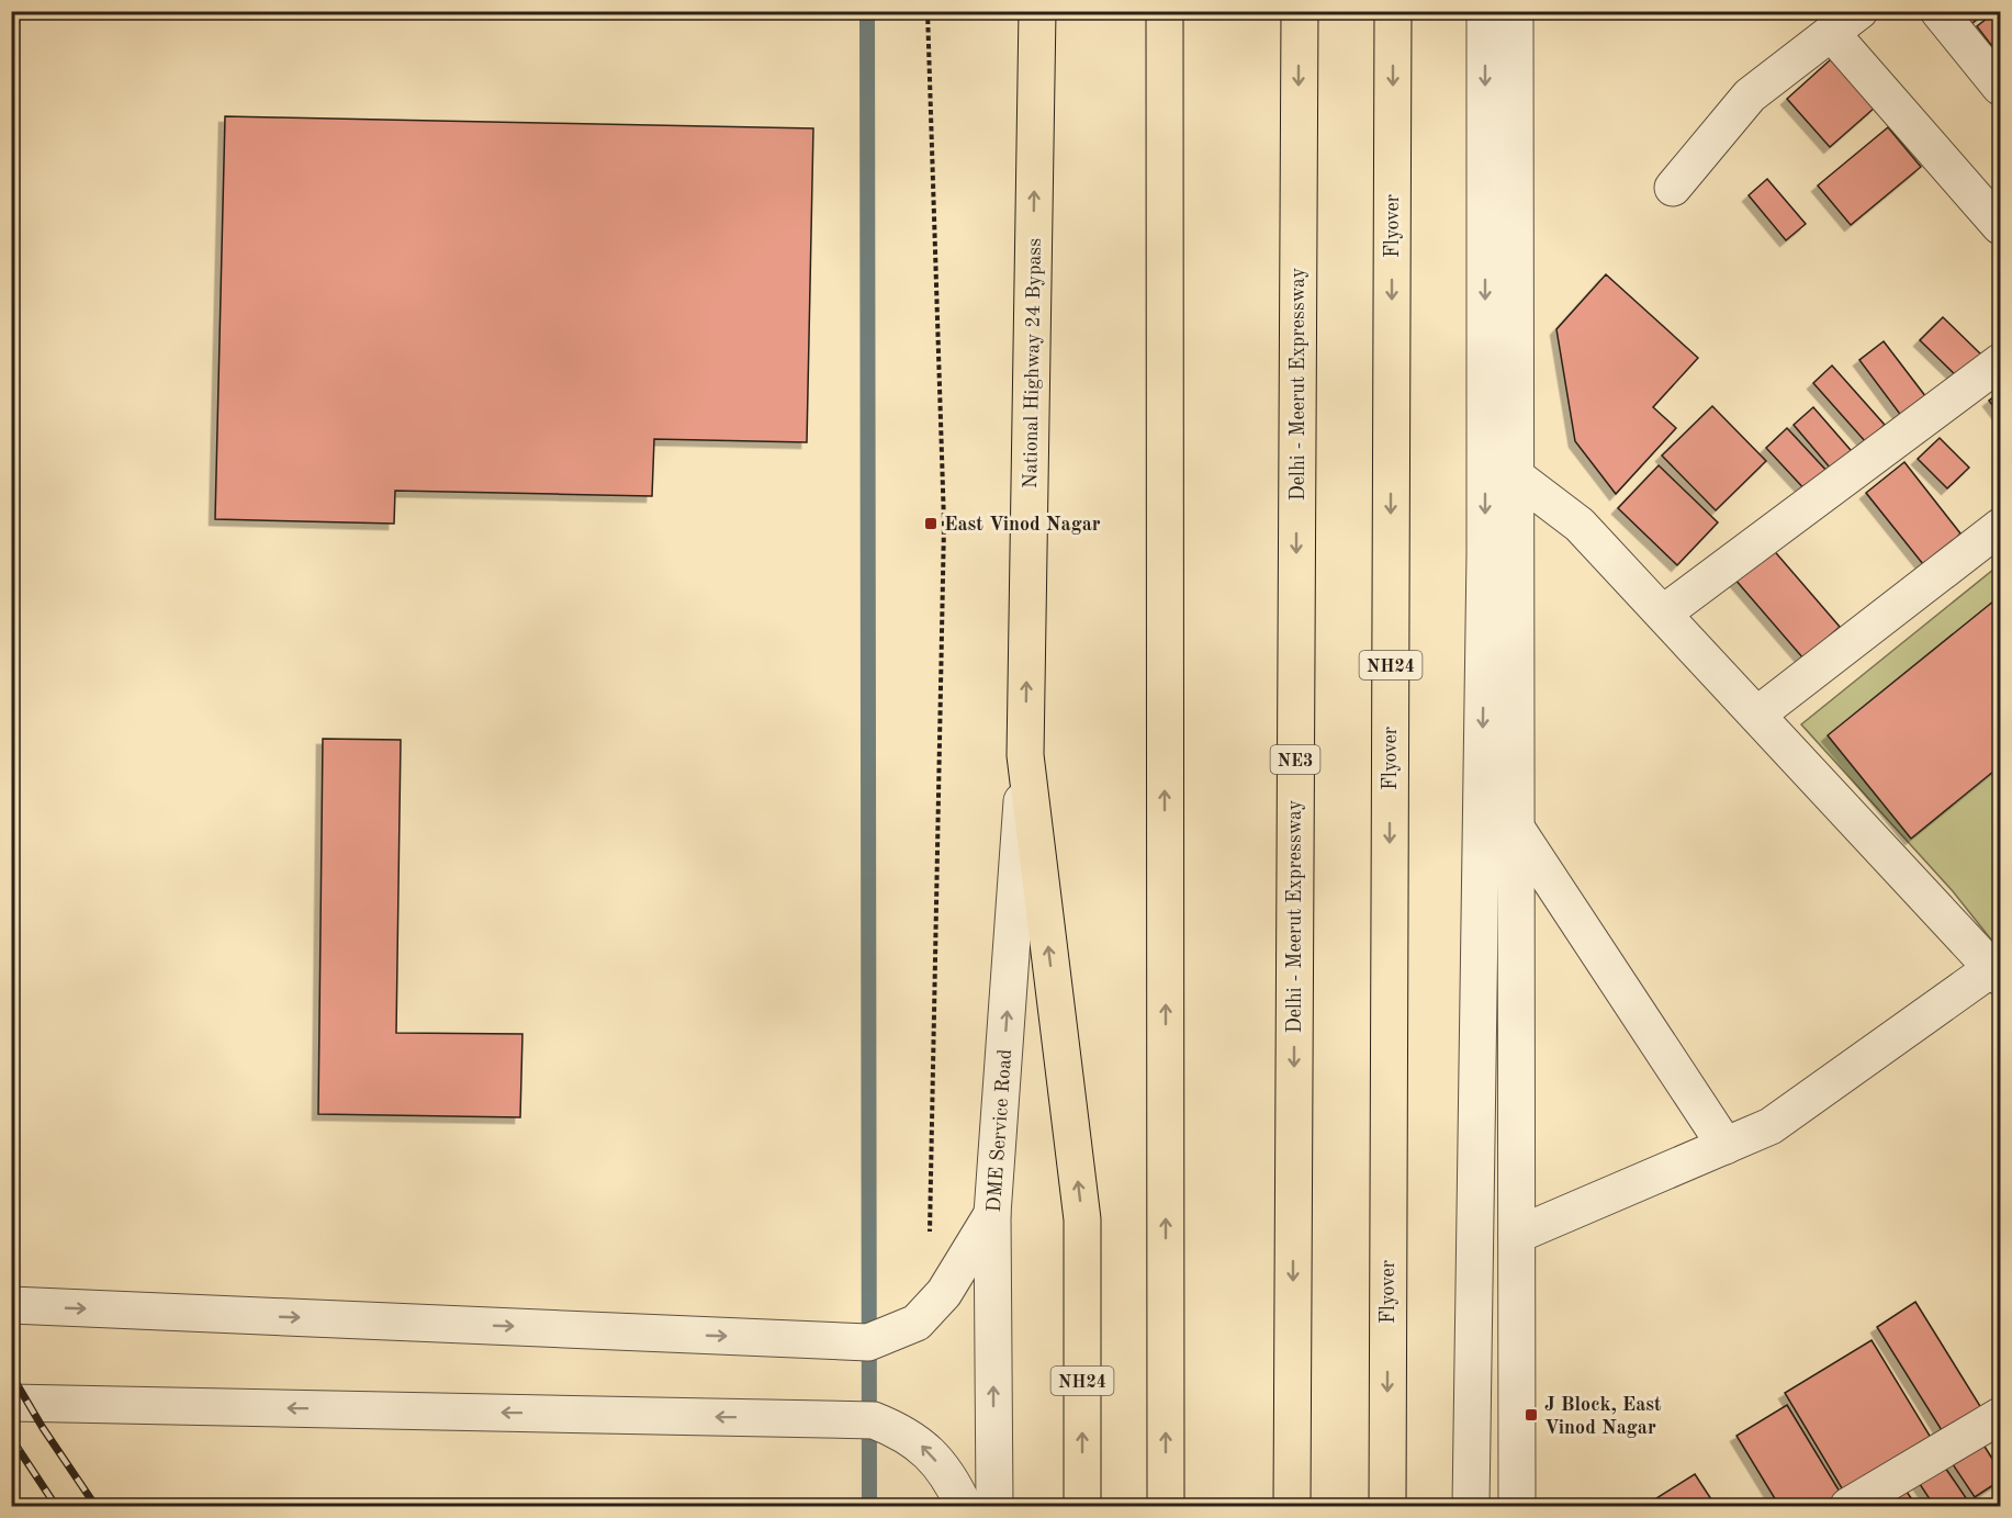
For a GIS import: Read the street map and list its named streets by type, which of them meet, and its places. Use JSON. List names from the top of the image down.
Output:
{
  "streets": {
    "highway": [
      "Flyover",
      "National Highway 24 Bypass",
      "Delhi - Meerut Expressway",
      "NH24",
      "NE3"
    ],
    "street": ["DME Service Road"]
  },
  "crossings": [
    ["National Highway 24 Bypass", "NH24"],
    ["National Highway 24 Bypass", "DME Service Road"],
    ["NH24", "DME Service Road"]
  ],
  "one_way": ["DME Service Road"],
  "places": {
    "transit": ["East Vinod Nagar", "J Block, East Vinod Nagar"]
  }
}
